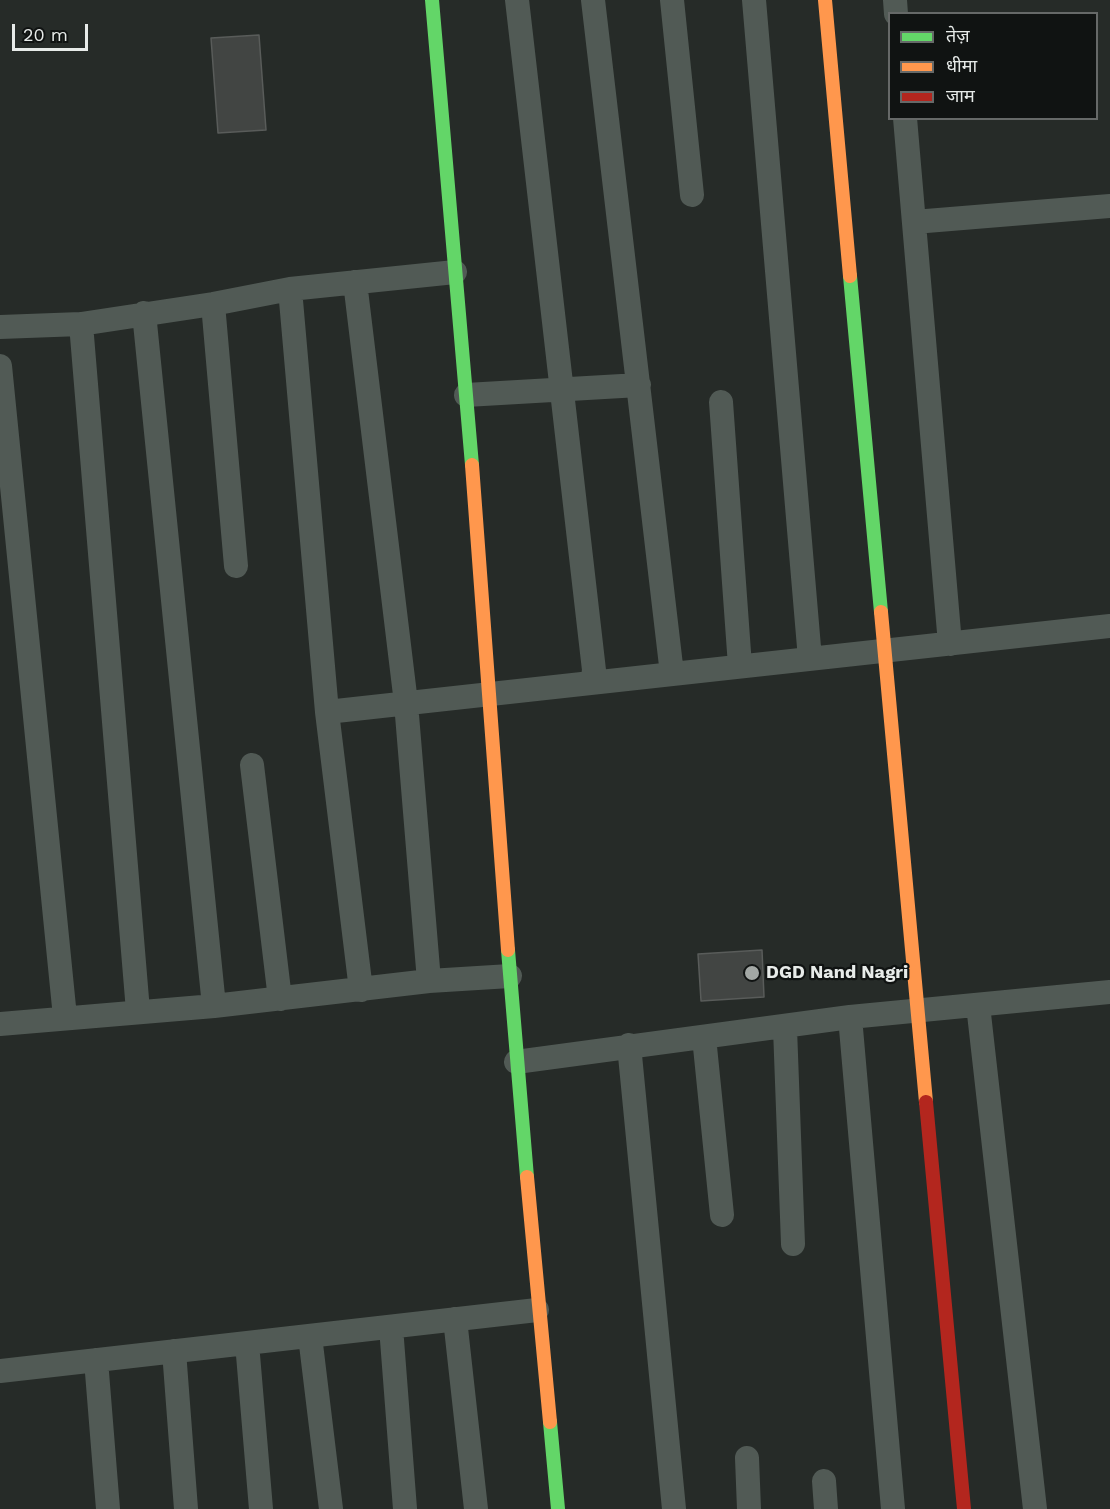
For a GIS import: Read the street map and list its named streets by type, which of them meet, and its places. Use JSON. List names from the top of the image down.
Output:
{
  "places": ["DGD Nand Nagri"],
  "legend": ["तेज़", "धीमा", "जाम"],
  "scale_bar": "20 m"
}
